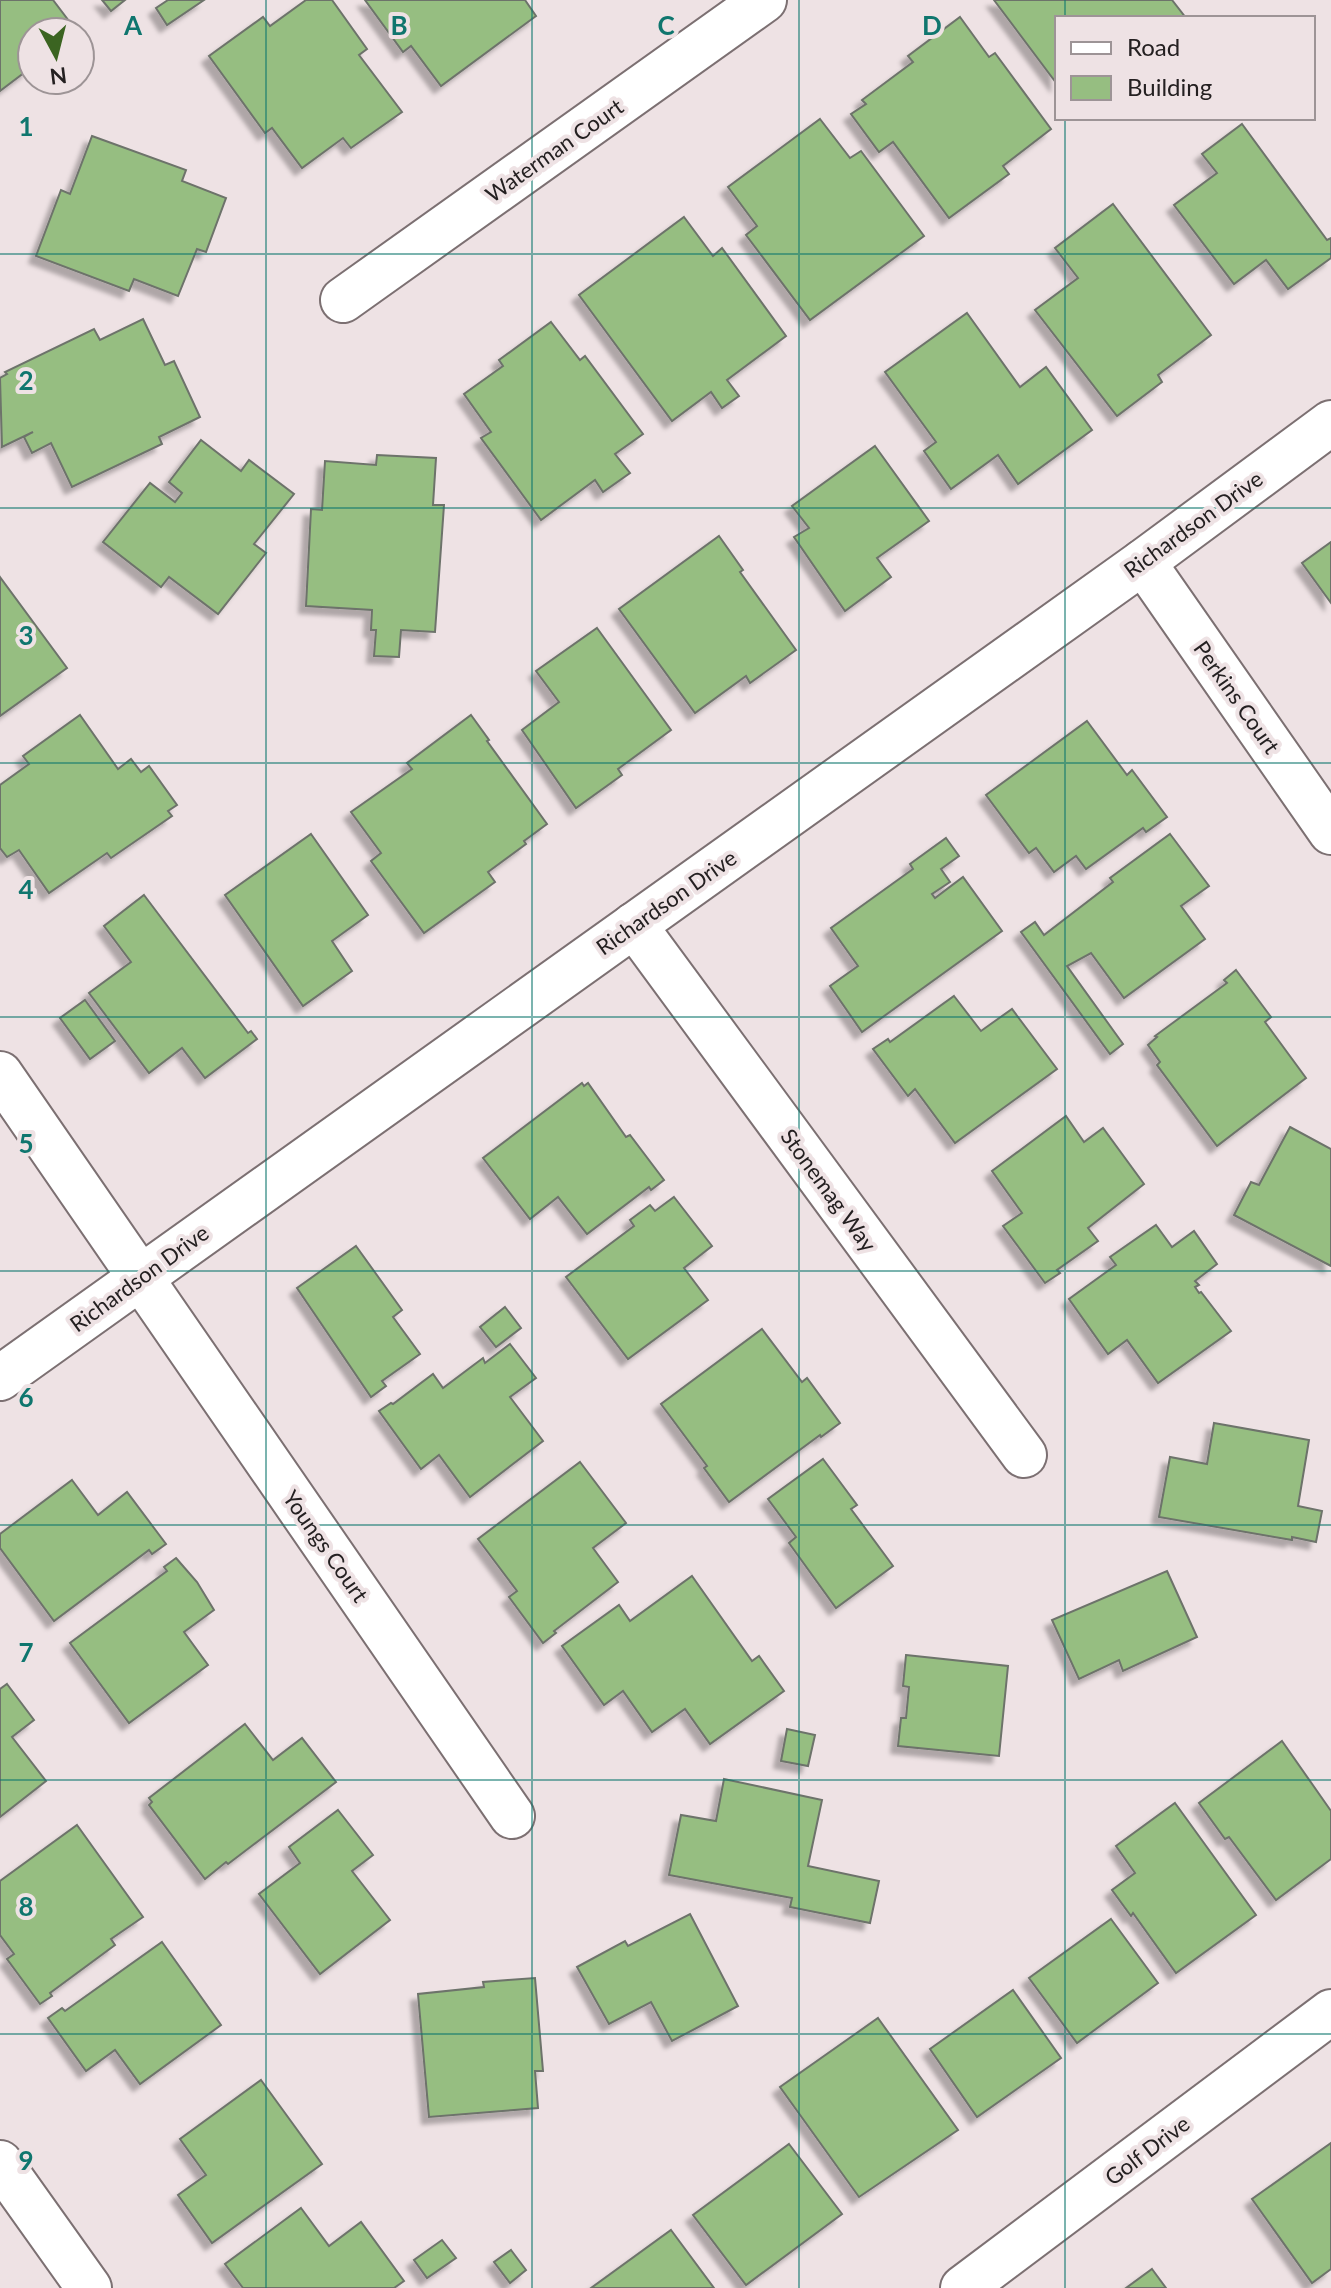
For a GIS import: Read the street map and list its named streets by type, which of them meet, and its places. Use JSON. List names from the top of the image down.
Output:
{
  "streets": {
    "street": [
      "Waterman Court",
      "Richardson Drive",
      "Perkins Court",
      "Stonemag Way",
      "Youngs Court",
      "Golf Drive"
    ]
  },
  "crossings": [
    ["Richardson Drive", "Perkins Court"],
    ["Richardson Drive", "Stonemag Way"],
    ["Richardson Drive", "Youngs Court"]
  ],
  "legend": ["Road", "Building"],
  "north": "bottom",
  "grid": {
    "columns": [
      "A",
      "B",
      "C",
      "D"
    ],
    "rows": [
      "1",
      "2",
      "3",
      "4",
      "5",
      "6",
      "7",
      "8",
      "9"
    ]
  }
}
